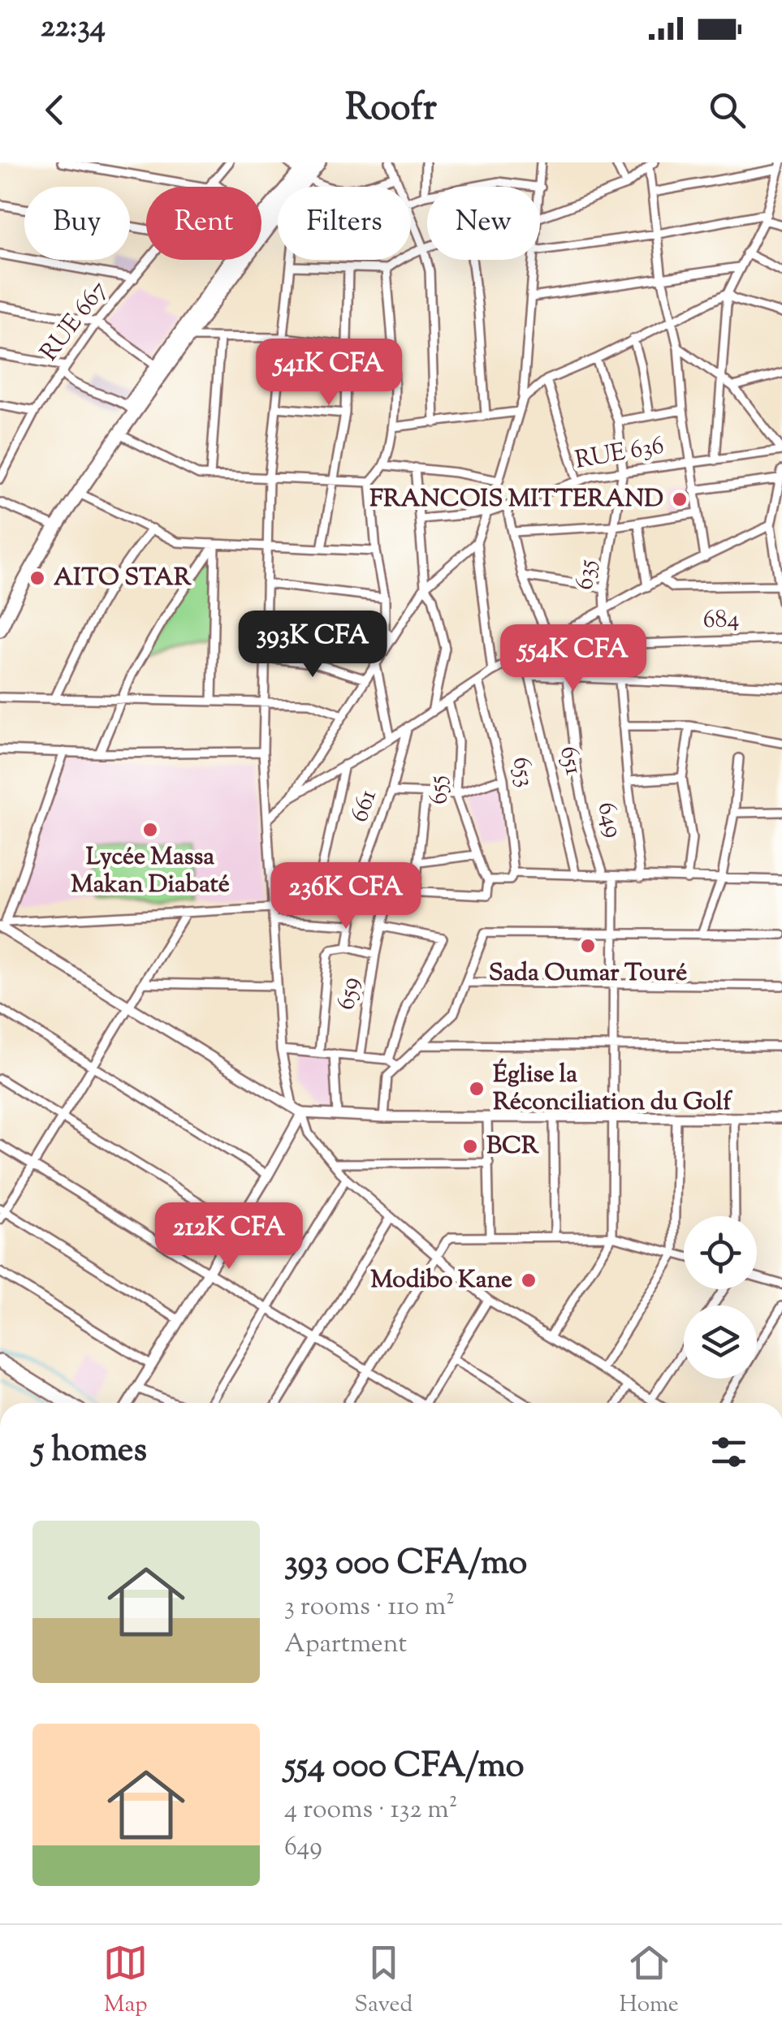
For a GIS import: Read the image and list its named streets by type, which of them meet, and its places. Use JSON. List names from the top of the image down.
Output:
{
  "streets": {
    "street": [
      "RUE 667",
      "RUE 636",
      "635",
      "684",
      "651",
      "653",
      "655",
      "661",
      "649",
      "659"
    ]
  },
  "crossings": [
    ["RUE 636", "635"],
    ["635", "684"]
  ],
  "places": [
    "FRANCOIS MITTERAND",
    "AITO STAR",
    "Lycée Massa Makan Diabaté",
    "Sada Oumar Touré",
    "Église la Réconciliation du Golf",
    "BCR",
    "Modibo Kane"
  ],
  "page": {
    "status": "22:34",
    "header": "Roofr",
    "chip": [
      "Buy",
      "Rent",
      "Filters",
      "New"
    ],
    "price": [
      "541K CFA",
      "393K CFA",
      "554K CFA",
      "236K CFA",
      "212K CFA"
    ],
    "heading": "5 homes",
    "list": [
      {
        "name": "393 000 CFA/mo",
        "note": "3 rooms · 110 m² · Apartment"
      },
      {
        "name": "554 000 CFA/mo",
        "note": "4 rooms · 132 m² · 649"
      }
    ],
    "tabs": ["Map", "Saved", "Home"]
  }
}
